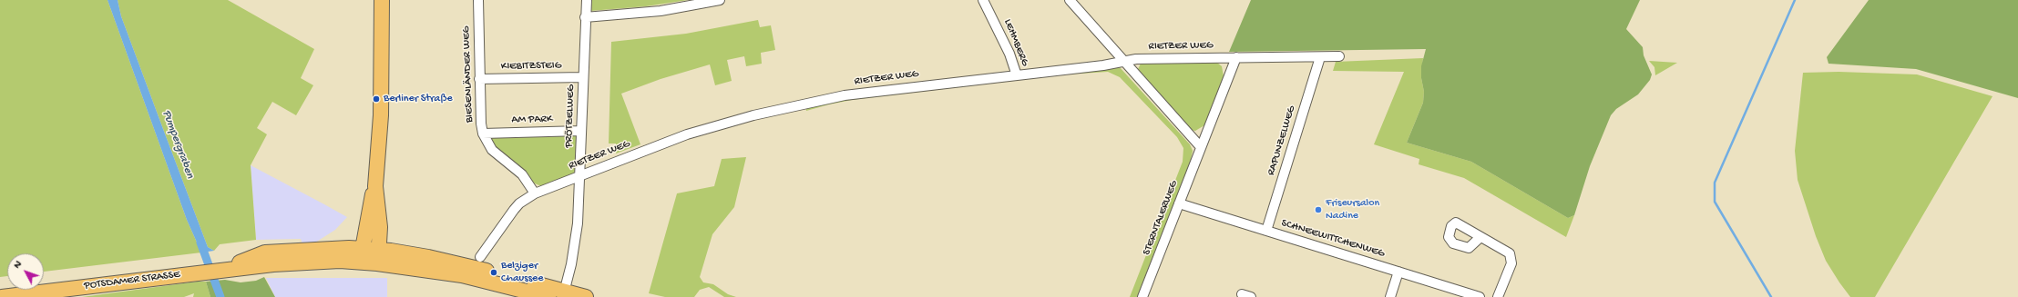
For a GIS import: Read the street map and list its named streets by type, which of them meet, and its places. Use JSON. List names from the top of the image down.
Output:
{
  "streets": {
    "main road": ["POTSDAMER STRASSE"],
    "street": [
      "LEHMBERG",
      "RIETZER WEG",
      "KIEBITZSTEIG",
      "BIESENLÄNDER WEG",
      "PRÖTZELWEG",
      "AM PARK",
      "RAPUNZELWEG",
      "STERNTALERWEG",
      "SCHNEEWITTCHENWEG"
    ]
  },
  "crossings": [
    ["LEHMBERG", "RIETZER WEG"],
    ["RIETZER WEG", "BIESENLÄNDER WEG"],
    ["RIETZER WEG", "PRÖTZELWEG"],
    ["RIETZER WEG", "RAPUNZELWEG"],
    ["RIETZER WEG", "STERNTALERWEG"],
    ["KIEBITZSTEIG", "BIESENLÄNDER WEG"],
    ["KIEBITZSTEIG", "PRÖTZELWEG"],
    ["BIESENLÄNDER WEG", "AM PARK"],
    ["PRÖTZELWEG", "AM PARK"],
    ["RAPUNZELWEG", "SCHNEEWITTCHENWEG"],
    ["STERNTALERWEG", "SCHNEEWITTCHENWEG"]
  ],
  "water": ["Pumpergraben"],
  "places": ["Berliner Straße", "Friseursalon Nadine", "Belziger Chaussee"],
  "north": "top left"
}
